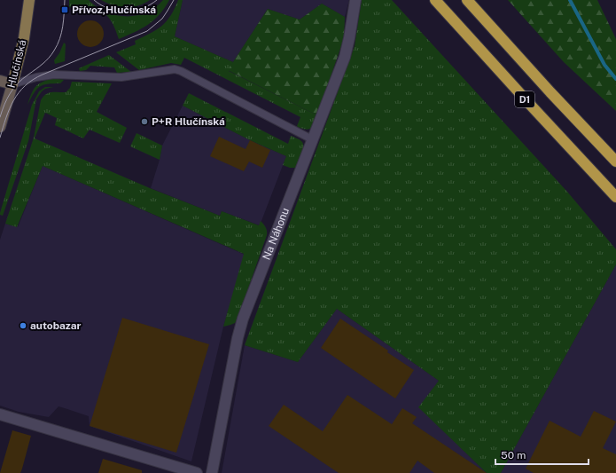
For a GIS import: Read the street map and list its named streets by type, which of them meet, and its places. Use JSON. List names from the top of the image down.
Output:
{
  "streets": {
    "highway": ["D1"],
    "main road": ["Hlučínská"],
    "street": ["Na Náhonu"]
  },
  "places": {
    "transit": ["Přívoz,Hlučínská"],
    "other": ["P+R Hlučínská", "autobazar"]
  },
  "scale_bar": "50 m"
}
